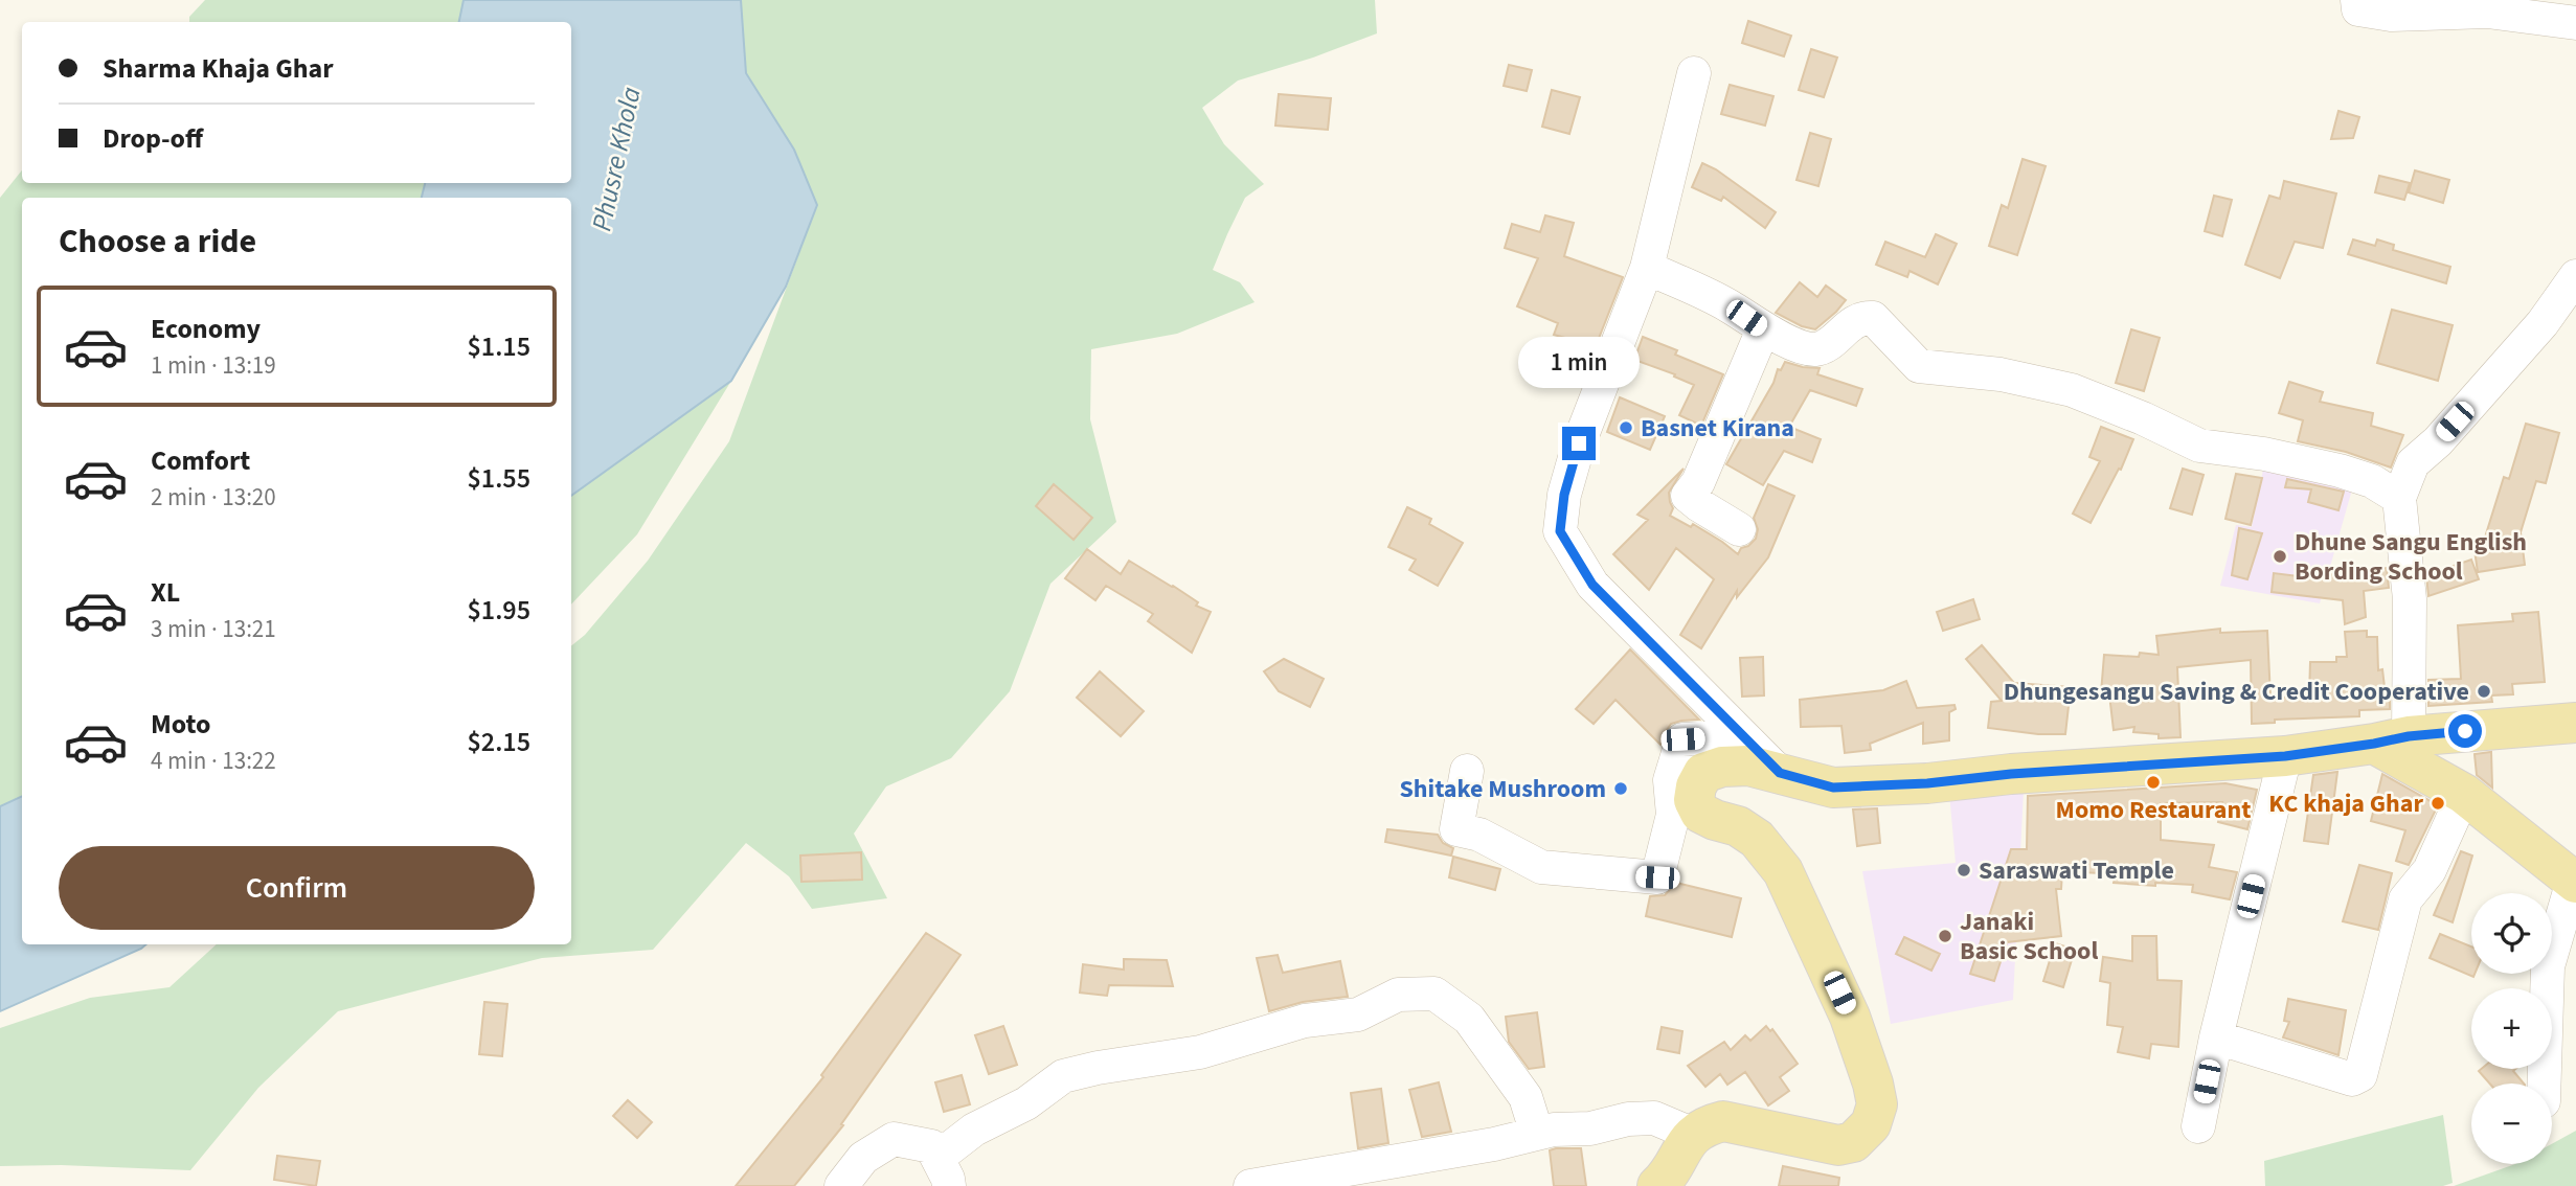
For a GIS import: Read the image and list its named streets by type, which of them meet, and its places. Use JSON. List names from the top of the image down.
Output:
{
  "water": ["Phusre Khola"],
  "places": [
    "Basnet Kirana",
    "Dhune Sangu English Bording School",
    "Dhungesangu Saving & Credit Cooperative",
    "Momo Restaurant",
    "Shitake Mushroom",
    "KC khaja Ghar",
    "Saraswati Temple",
    "Janaki Basic School"
  ],
  "page": {
    "banner": ["Sharma Khaja Ghar", "Drop-off"],
    "heading": "Choose a ride",
    "list": [
      {
        "name": "Economy",
        "note": "1 min · 13:19",
        "value": "$1.15"
      },
      {
        "name": "Comfort",
        "note": "2 min · 13:20",
        "value": "$1.55"
      },
      {
        "name": "XL",
        "note": "3 min · 13:21",
        "value": "$1.95"
      },
      {
        "name": "Moto",
        "note": "4 min · 13:22",
        "value": "$2.15"
      }
    ],
    "bubble": "1 min",
    "buttons": "Confirm",
    "map_buttons": ["+", "−"]
  }
}
